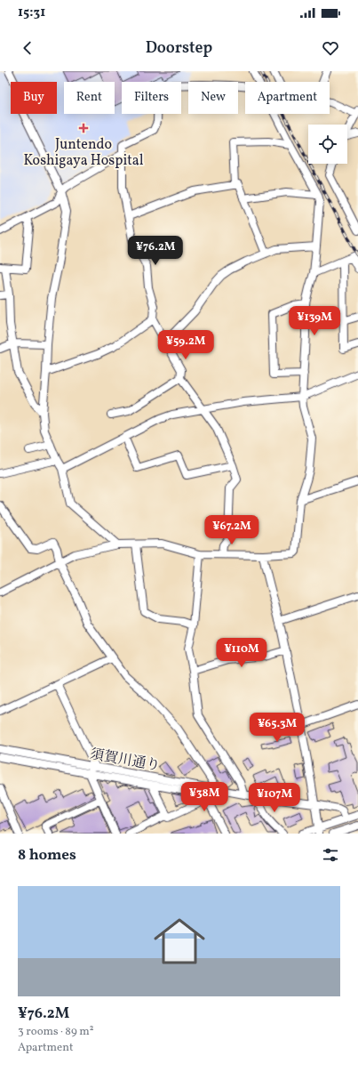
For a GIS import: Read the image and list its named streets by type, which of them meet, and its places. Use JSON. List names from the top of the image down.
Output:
{
  "streets": {
    "street": ["須賀川通り"]
  },
  "places": {
    "health": ["Juntendo Koshigaya Hospital"]
  },
  "page": {
    "status": "15:31",
    "header": "Doorstep",
    "chip": [
      "Buy",
      "Rent",
      "Filters",
      "New",
      "Apartment"
    ],
    "price": [
      "¥76.2M",
      "¥139M",
      "¥59.2M",
      "¥67.2M",
      "¥110M",
      "¥65.3M",
      "¥38M",
      "¥107M"
    ],
    "heading": "8 homes",
    "list": [
      {
        "name": "¥76.2M",
        "note": "3 rooms · 89 m² · Apartment"
      }
    ]
  }
}
